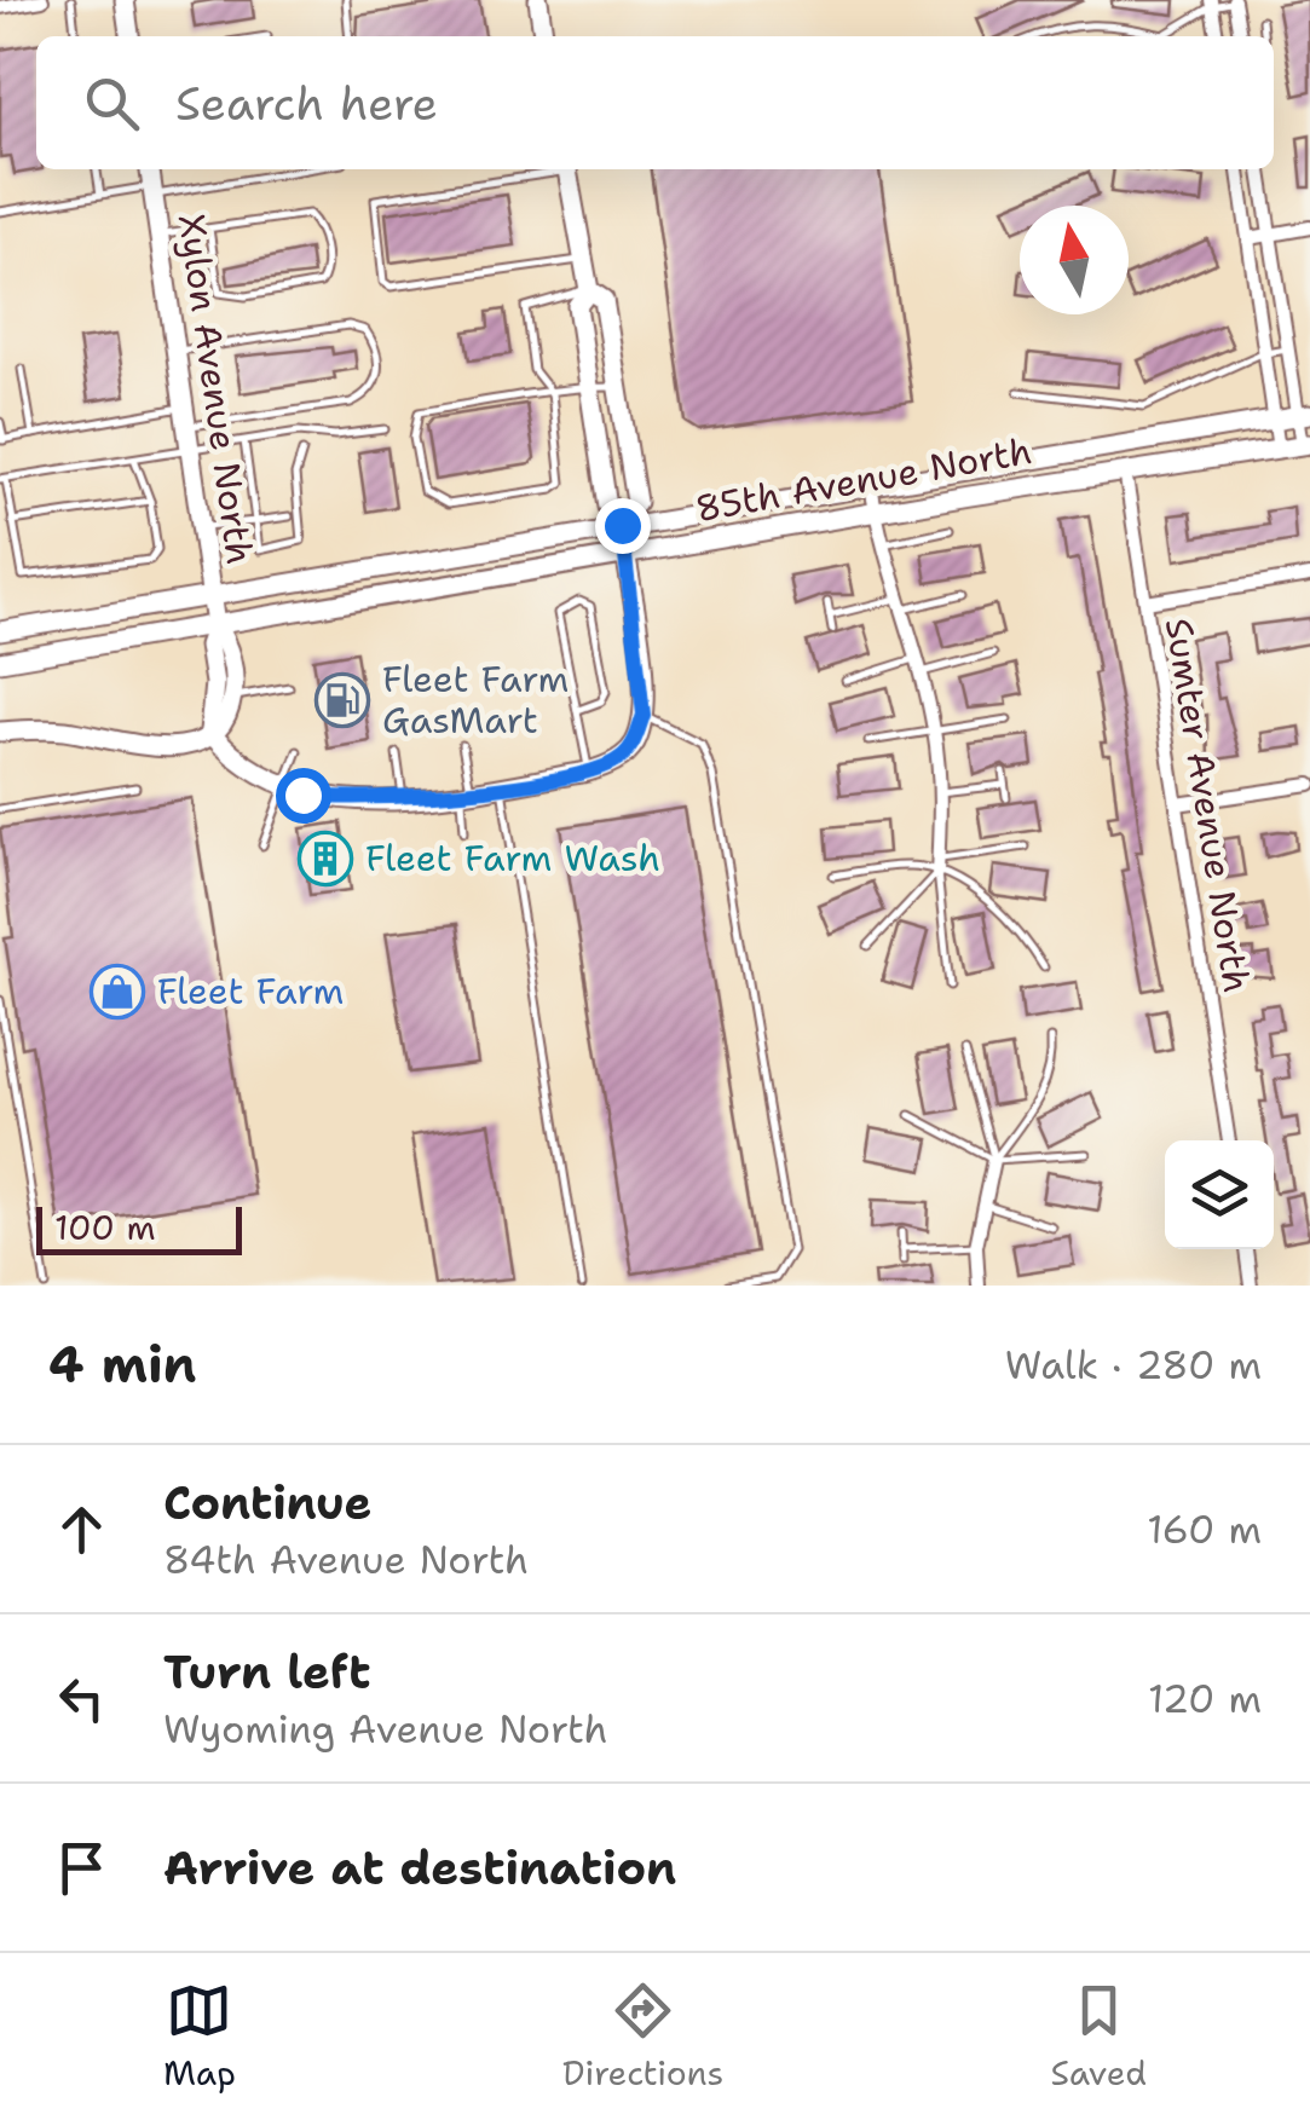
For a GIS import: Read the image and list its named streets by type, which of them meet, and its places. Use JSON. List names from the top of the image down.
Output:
{
  "streets": {
    "main road": ["Xylon Avenue North", "85th Avenue North"],
    "street": ["Sumter Avenue North"]
  },
  "crossings": [
    ["Xylon Avenue North", "85th Avenue North"],
    ["85th Avenue North", "Sumter Avenue North"]
  ],
  "places": {
    "fuel station": ["Fleet Farm GasMart"],
    "building": ["Fleet Farm Wash"],
    "shop": ["Fleet Farm"]
  },
  "scale_bar": "100 m",
  "north": "top",
  "page": {
    "search": "Search here",
    "scale": "100 m",
    "heading": ["4 min", "Walk · 280 m"],
    "list": [
      ["Continue", "84th Avenue North", "160 m"],
      ["Turn left", "Wyoming Avenue North", "120 m"],
      "Arrive at destination"
    ],
    "nav": ["Map", "Directions", "Saved"]
  }
}
